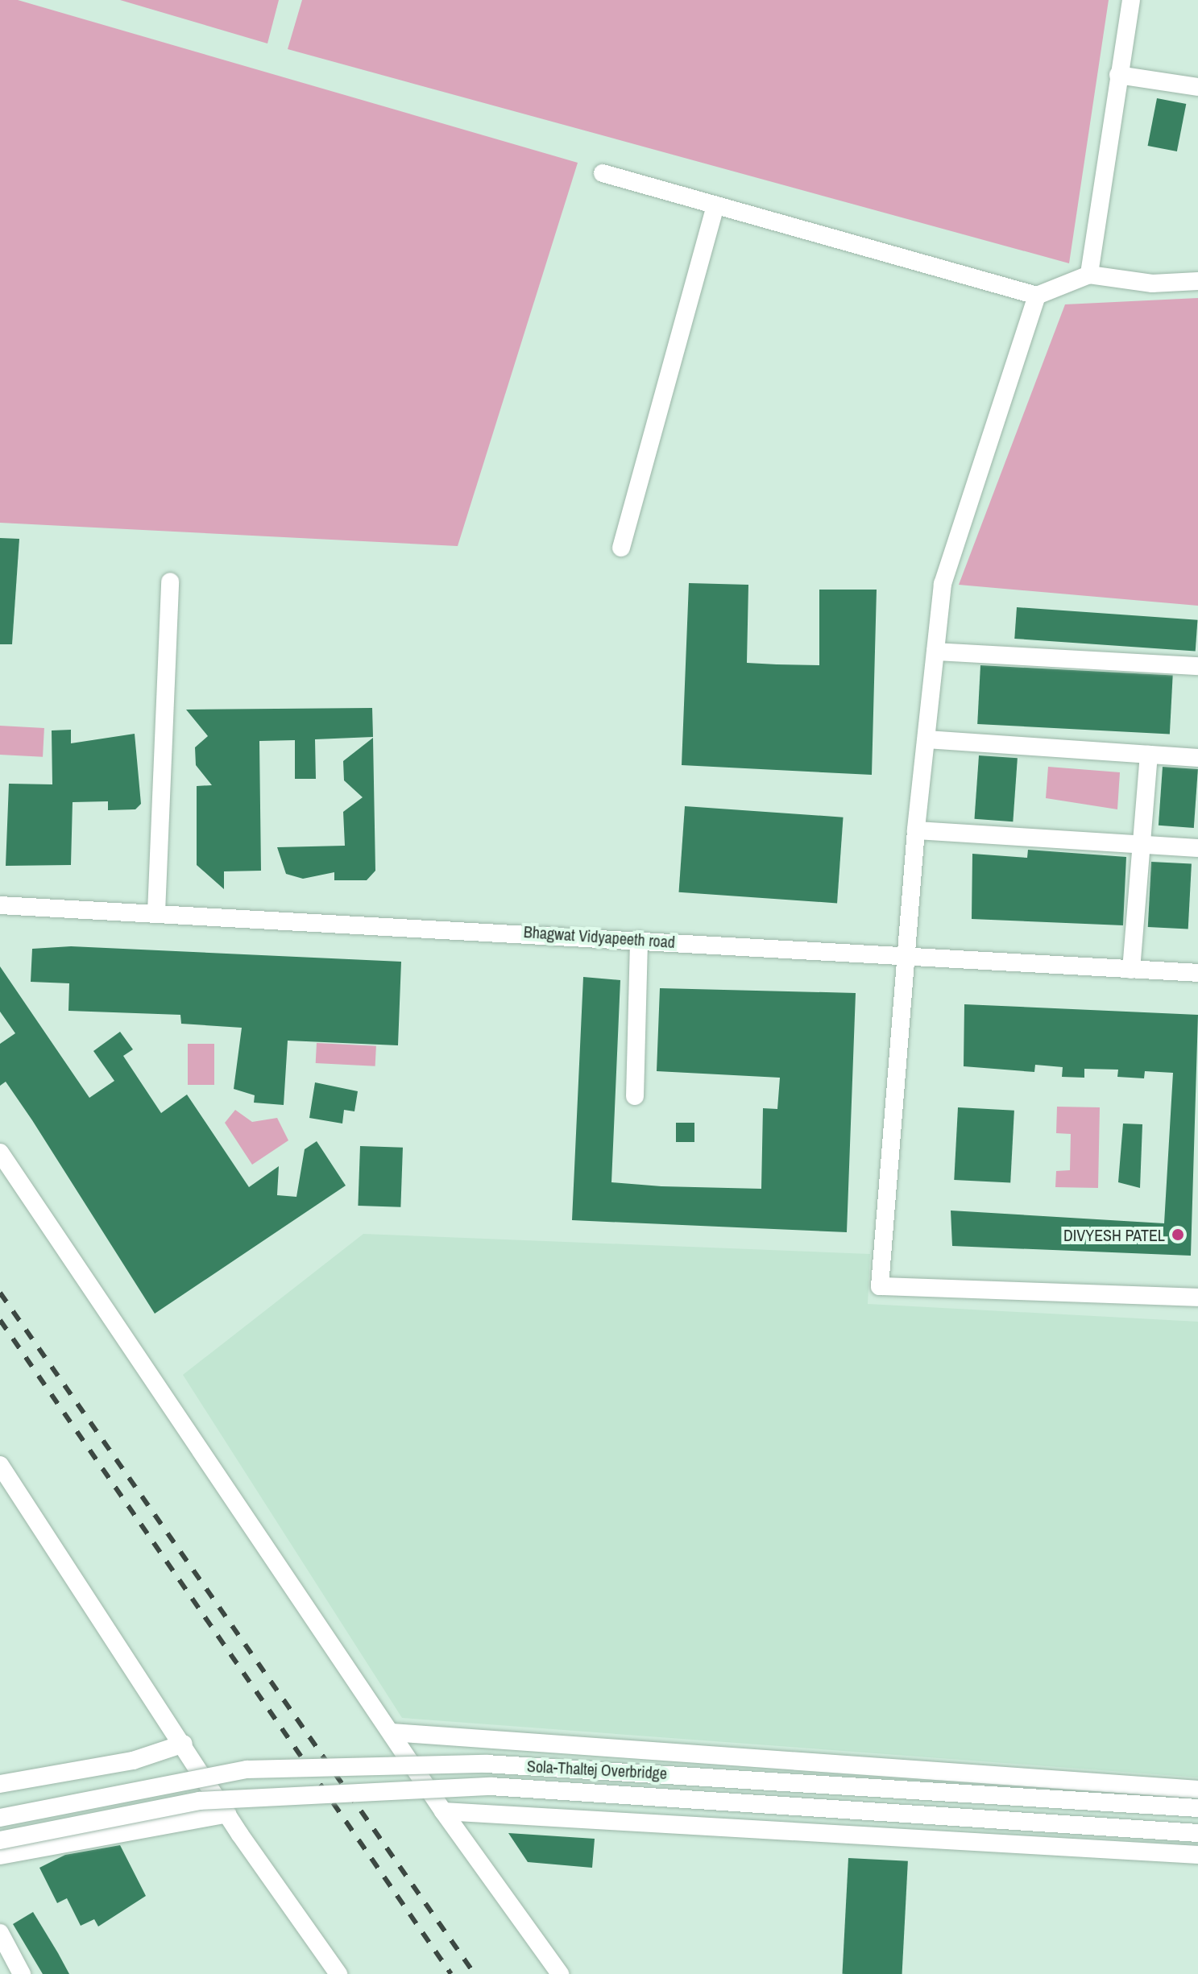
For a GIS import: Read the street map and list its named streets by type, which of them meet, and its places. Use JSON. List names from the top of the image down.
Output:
{
  "streets": {
    "street": ["Bhagwat Vidyapeeth road", "Sola-Thaltej Overbridge"]
  },
  "places": ["DIVYESH PATEL"]
}
